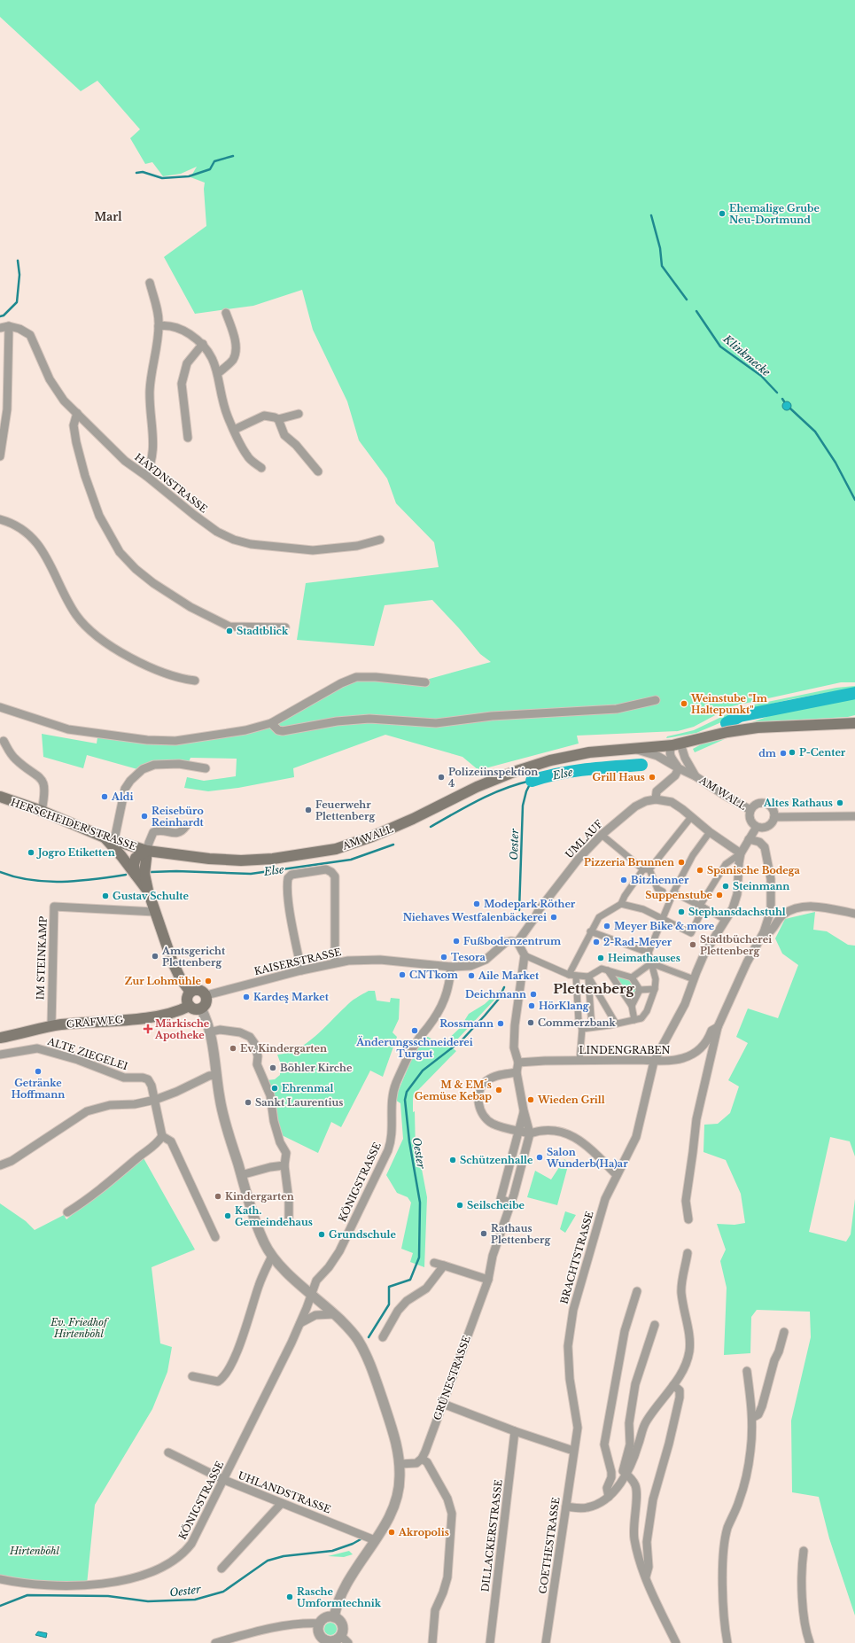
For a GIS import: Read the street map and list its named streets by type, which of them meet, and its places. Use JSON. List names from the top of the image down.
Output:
{
  "streets": {
    "main road": ["AM WALL", "HERSCHEIDER STRASSE", "GRAFWEG"],
    "street": [
      "HAYDNSTRASSE",
      "UMLAUF",
      "IM STEINKAMP",
      "KAISERSTRASSE",
      "LINDENGRABEN",
      "ALTE ZIEGELEI",
      "KÖNIGSTRASSE",
      "BRACHTSTRASSE",
      "GRÜNESTRASSE",
      "UHLANDSTRASSE",
      "DILLACKERSTRASSE",
      "GOETHESTRASSE"
    ]
  },
  "crossings": [
    ["AM WALL", "HERSCHEIDER STRASSE"],
    ["UMLAUF", "KAISERSTRASSE"],
    ["IM STEINKAMP", "GRAFWEG"],
    ["KAISERSTRASSE", "GRAFWEG"],
    ["KAISERSTRASSE", "KÖNIGSTRASSE"],
    ["LINDENGRABEN", "BRACHTSTRASSE"],
    ["LINDENGRABEN", "GRÜNESTRASSE"],
    ["KÖNIGSTRASSE", "UHLANDSTRASSE"],
    ["BRACHTSTRASSE", "GOETHESTRASSE"]
  ],
  "districts": ["Marl", "Plettenberg"],
  "water": ["Klinkmecke", "Else", "Oester"],
  "parks": ["Ev. Friedhof Hirtenböhl", "Hirtenböhl"],
  "places": {
    "other": [
      "Ehemalige Grube Neu-Dortmund",
      "Stadtblick",
      "Weinstube \"Im Haltepunkt\"",
      "P-Center",
      "dm",
      "Polizeiinspektion 4",
      "Grill Haus",
      "Aldi",
      "Altes Rathaus",
      "Feuerwehr Plettenberg",
      "Reisebüro Reinhardt",
      "Jogro Etiketten",
      "Pizzeria Brunnen",
      "Spanische Bodega",
      "Bitzhenner",
      "Steinmann",
      "Suppenstube",
      "Gustav Schulte",
      "Modepark Röther",
      "Stephansdachstuhl",
      "Niehaves Westfalenbäckerei",
      "Meyer Bike & more",
      "Fußbodenzentrum",
      "2-Rad-Meyer",
      "Stadtbücherei Plettenberg",
      "Amtsgericht Plettenberg",
      "Tesora",
      "Heimathauses",
      "CNTkom",
      "Aile Market",
      "Zur Lohmühle",
      "Deichmann",
      "Kardeş Market",
      "HörKlang",
      "Commerzbank",
      "Rossmann",
      "Änderungsschneiderei Turgut",
      "Ev. Kindergarten",
      "Böhler Kirche",
      "Getränke Hoffmann",
      "Ehrenmal",
      "M & EM´s Gemüse Kebap",
      "Wieden Grill",
      "Sankt Laurentius",
      "Salon Wunderb(Ha)ar",
      "Schützenhalle",
      "Kindergarten",
      "Seilscheibe",
      "Kath. Gemeindehaus",
      "Rathaus Plettenberg",
      "Grundschule",
      "Akropolis",
      "Rasche Umformtechnik"
    ],
    "health": ["Märkische Apotheke"]
  }
}
